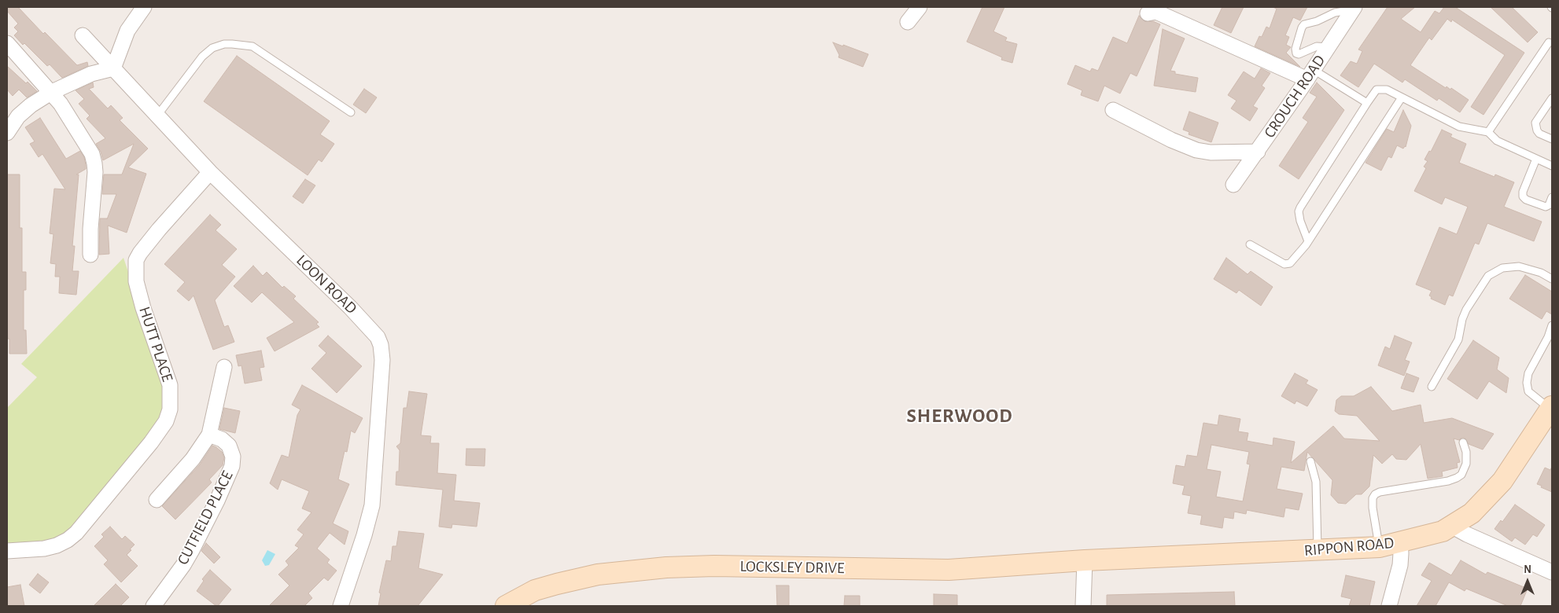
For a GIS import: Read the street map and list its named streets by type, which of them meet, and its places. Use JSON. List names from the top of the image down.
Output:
{
  "streets": {
    "street": [
      "CROUCH ROAD",
      "LOON ROAD",
      "HUTT PLACE",
      "CUTFIELD PLACE",
      "RIPPON ROAD",
      "LOCKSLEY DRIVE"
    ]
  },
  "crossings": [
    ["LOON ROAD", "HUTT PLACE"],
    ["RIPPON ROAD", "LOCKSLEY DRIVE"]
  ],
  "districts": ["SHERWOOD"],
  "north": "top"
}
